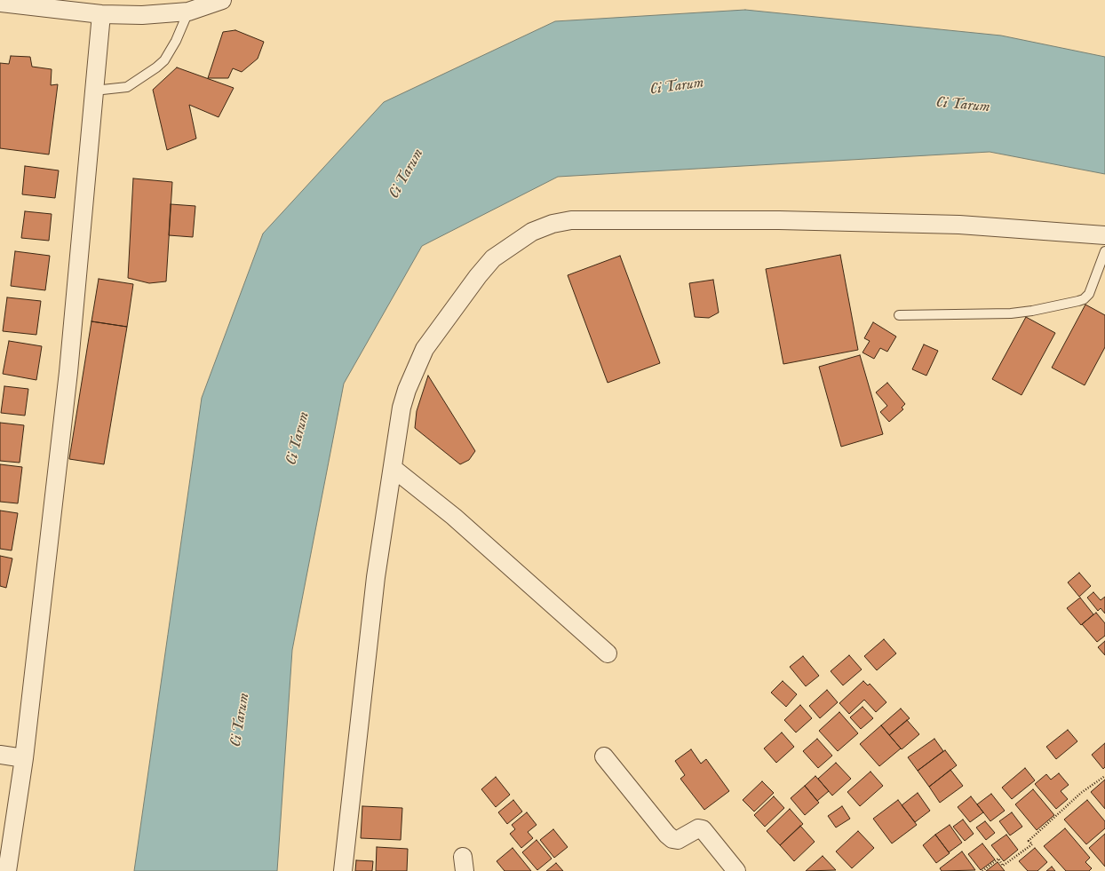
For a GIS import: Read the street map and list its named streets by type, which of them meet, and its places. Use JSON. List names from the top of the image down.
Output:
{
  "water": ["Ci Tarum"]
}
